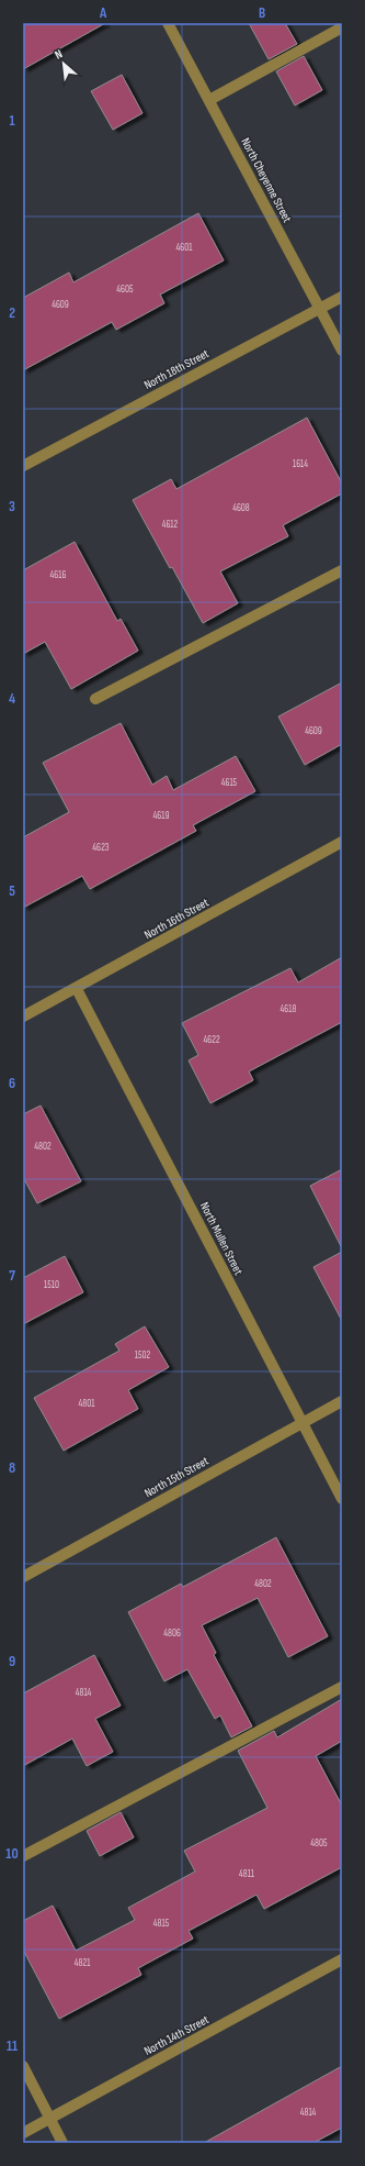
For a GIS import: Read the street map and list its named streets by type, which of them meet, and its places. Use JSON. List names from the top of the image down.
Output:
{
  "streets": {
    "street": [
      "North Cheyenne Street",
      "North 18th Street",
      "North 16th Street",
      "North Mullen Street",
      "North 15th Street",
      "North 14th Street"
    ]
  },
  "crossings": [
    ["North Cheyenne Street", "North 18th Street"],
    ["North 16th Street", "North Mullen Street"],
    ["North Mullen Street", "North 15th Street"]
  ],
  "house_numbers": [
    "4601",
    "4605",
    "4609",
    "1614",
    "4608",
    "4612",
    "4616",
    "4609",
    "4615",
    "4619",
    "4623",
    "4618",
    "4622",
    "4802",
    "1510",
    "1502",
    "4801",
    "4802",
    "4806",
    "4814",
    "4805",
    "4811",
    "4815",
    "4821",
    "4814"
  ],
  "north": "top left",
  "grid": {
    "columns": ["A", "B"],
    "rows": [
      "1",
      "2",
      "3",
      "4",
      "5",
      "6",
      "7",
      "8",
      "9",
      "10",
      "11"
    ]
  }
}
